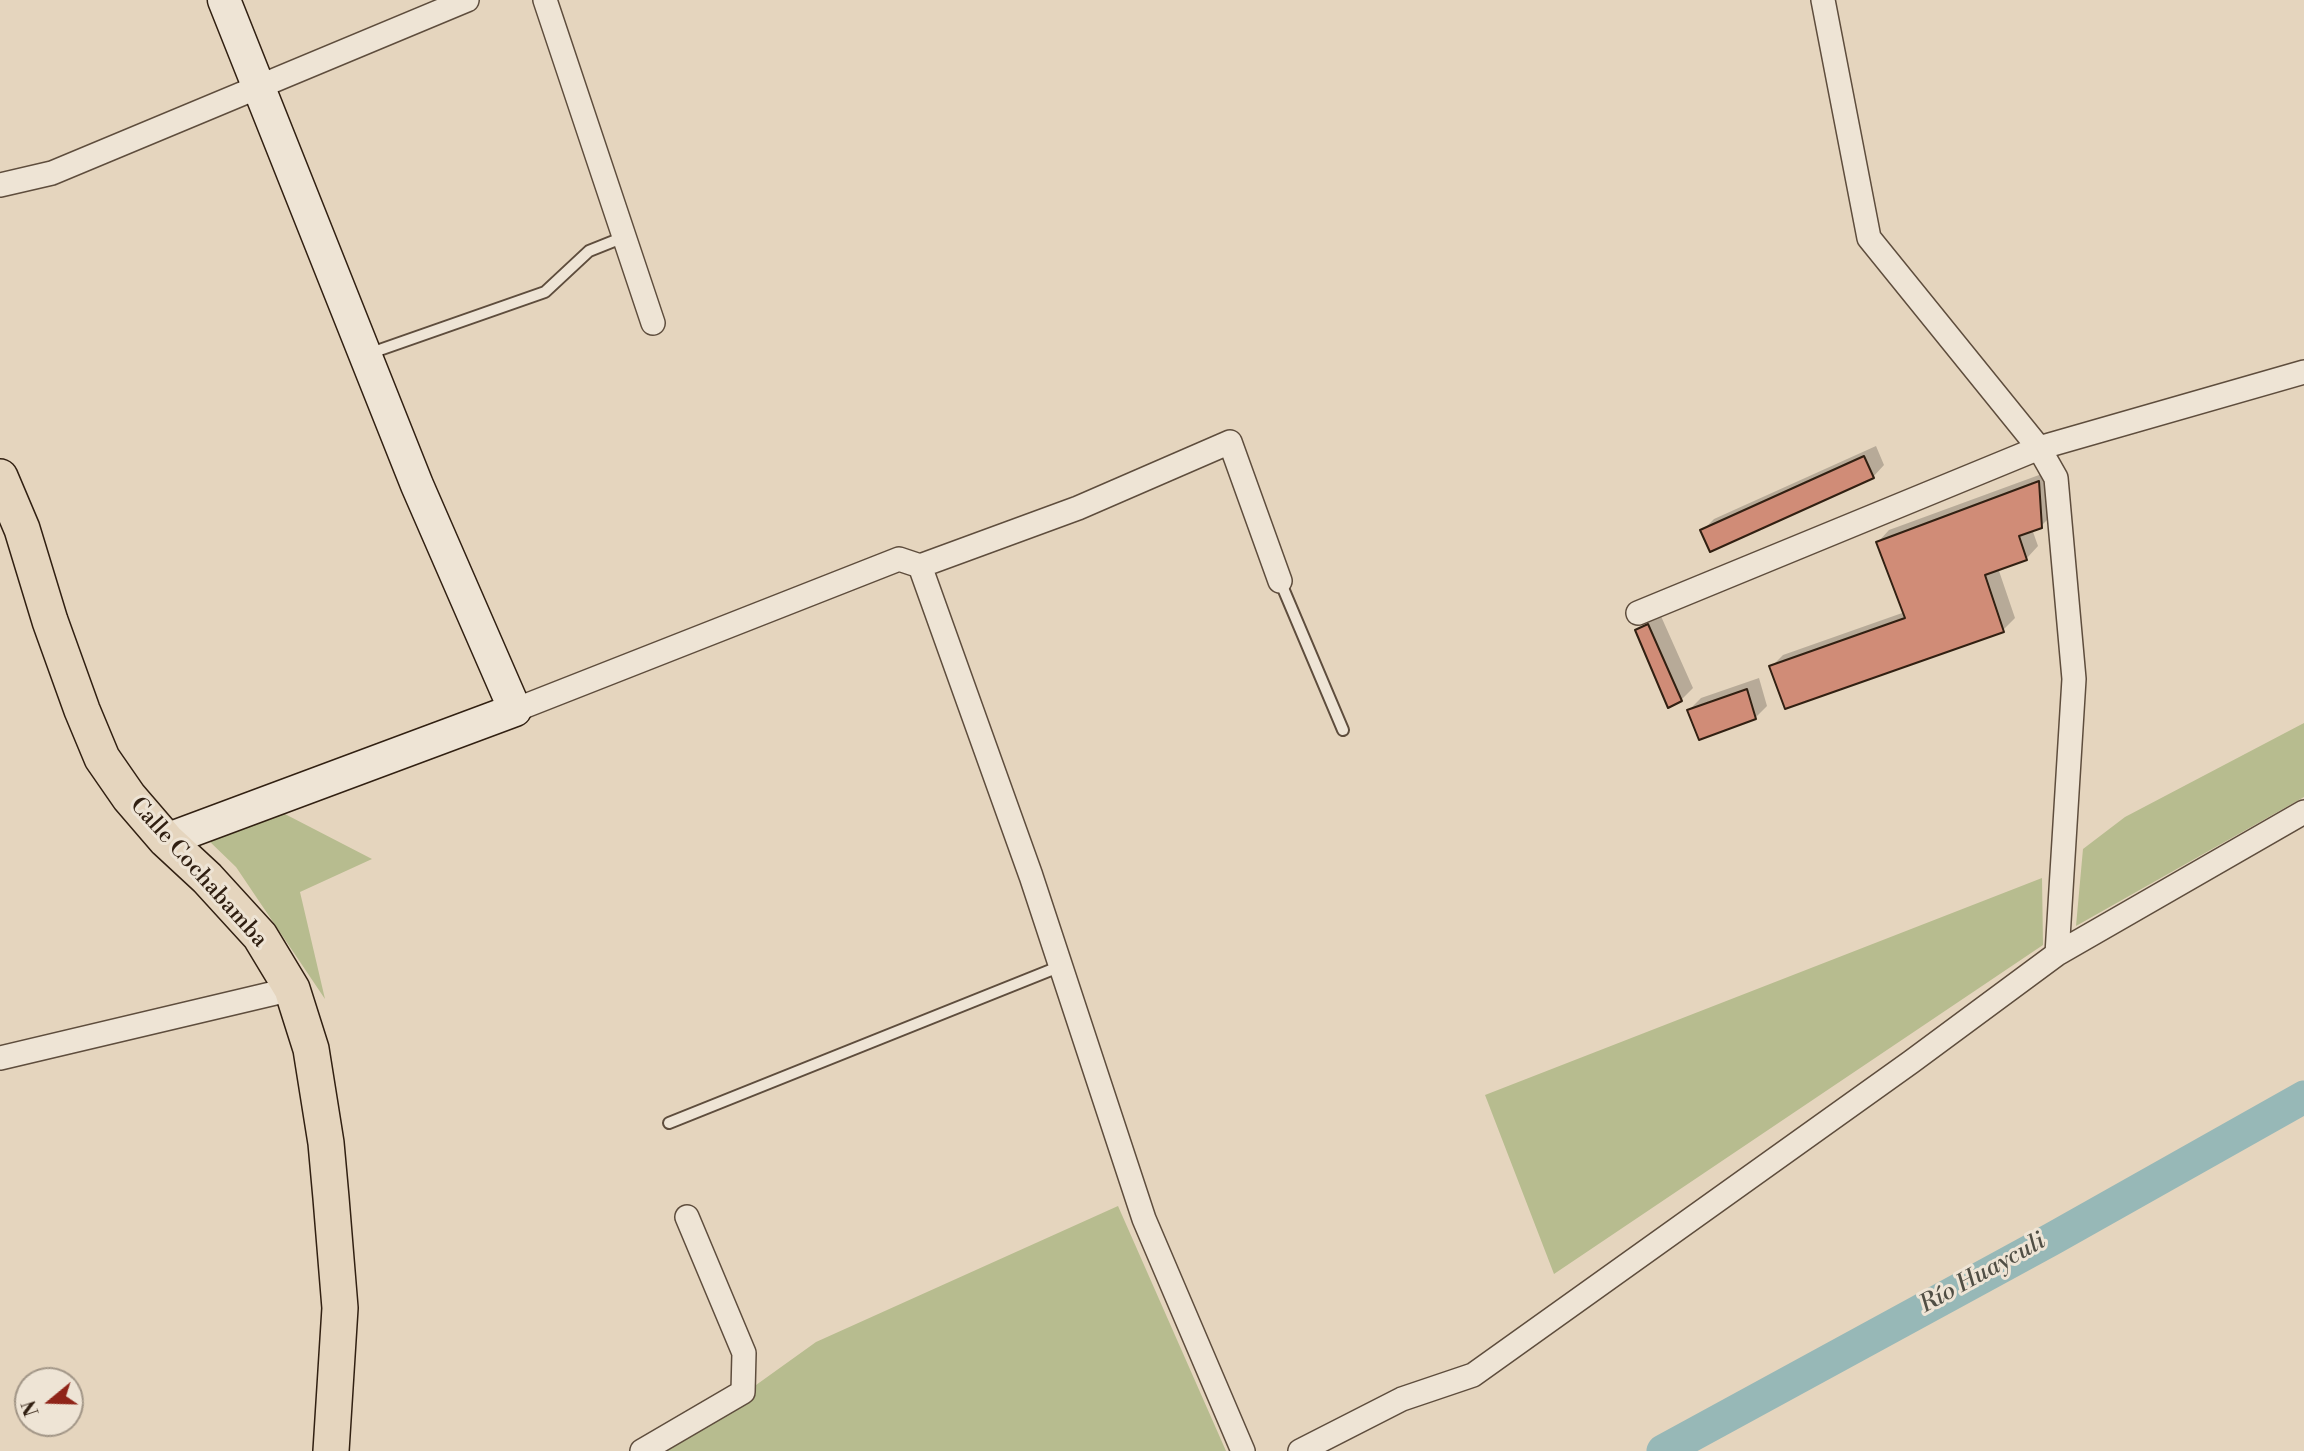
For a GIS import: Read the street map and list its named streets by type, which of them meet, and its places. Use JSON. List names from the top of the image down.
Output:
{
  "streets": {
    "main road": ["Calle Cochabamba"]
  },
  "water": ["Río Huayculi"],
  "north": "left"
}
